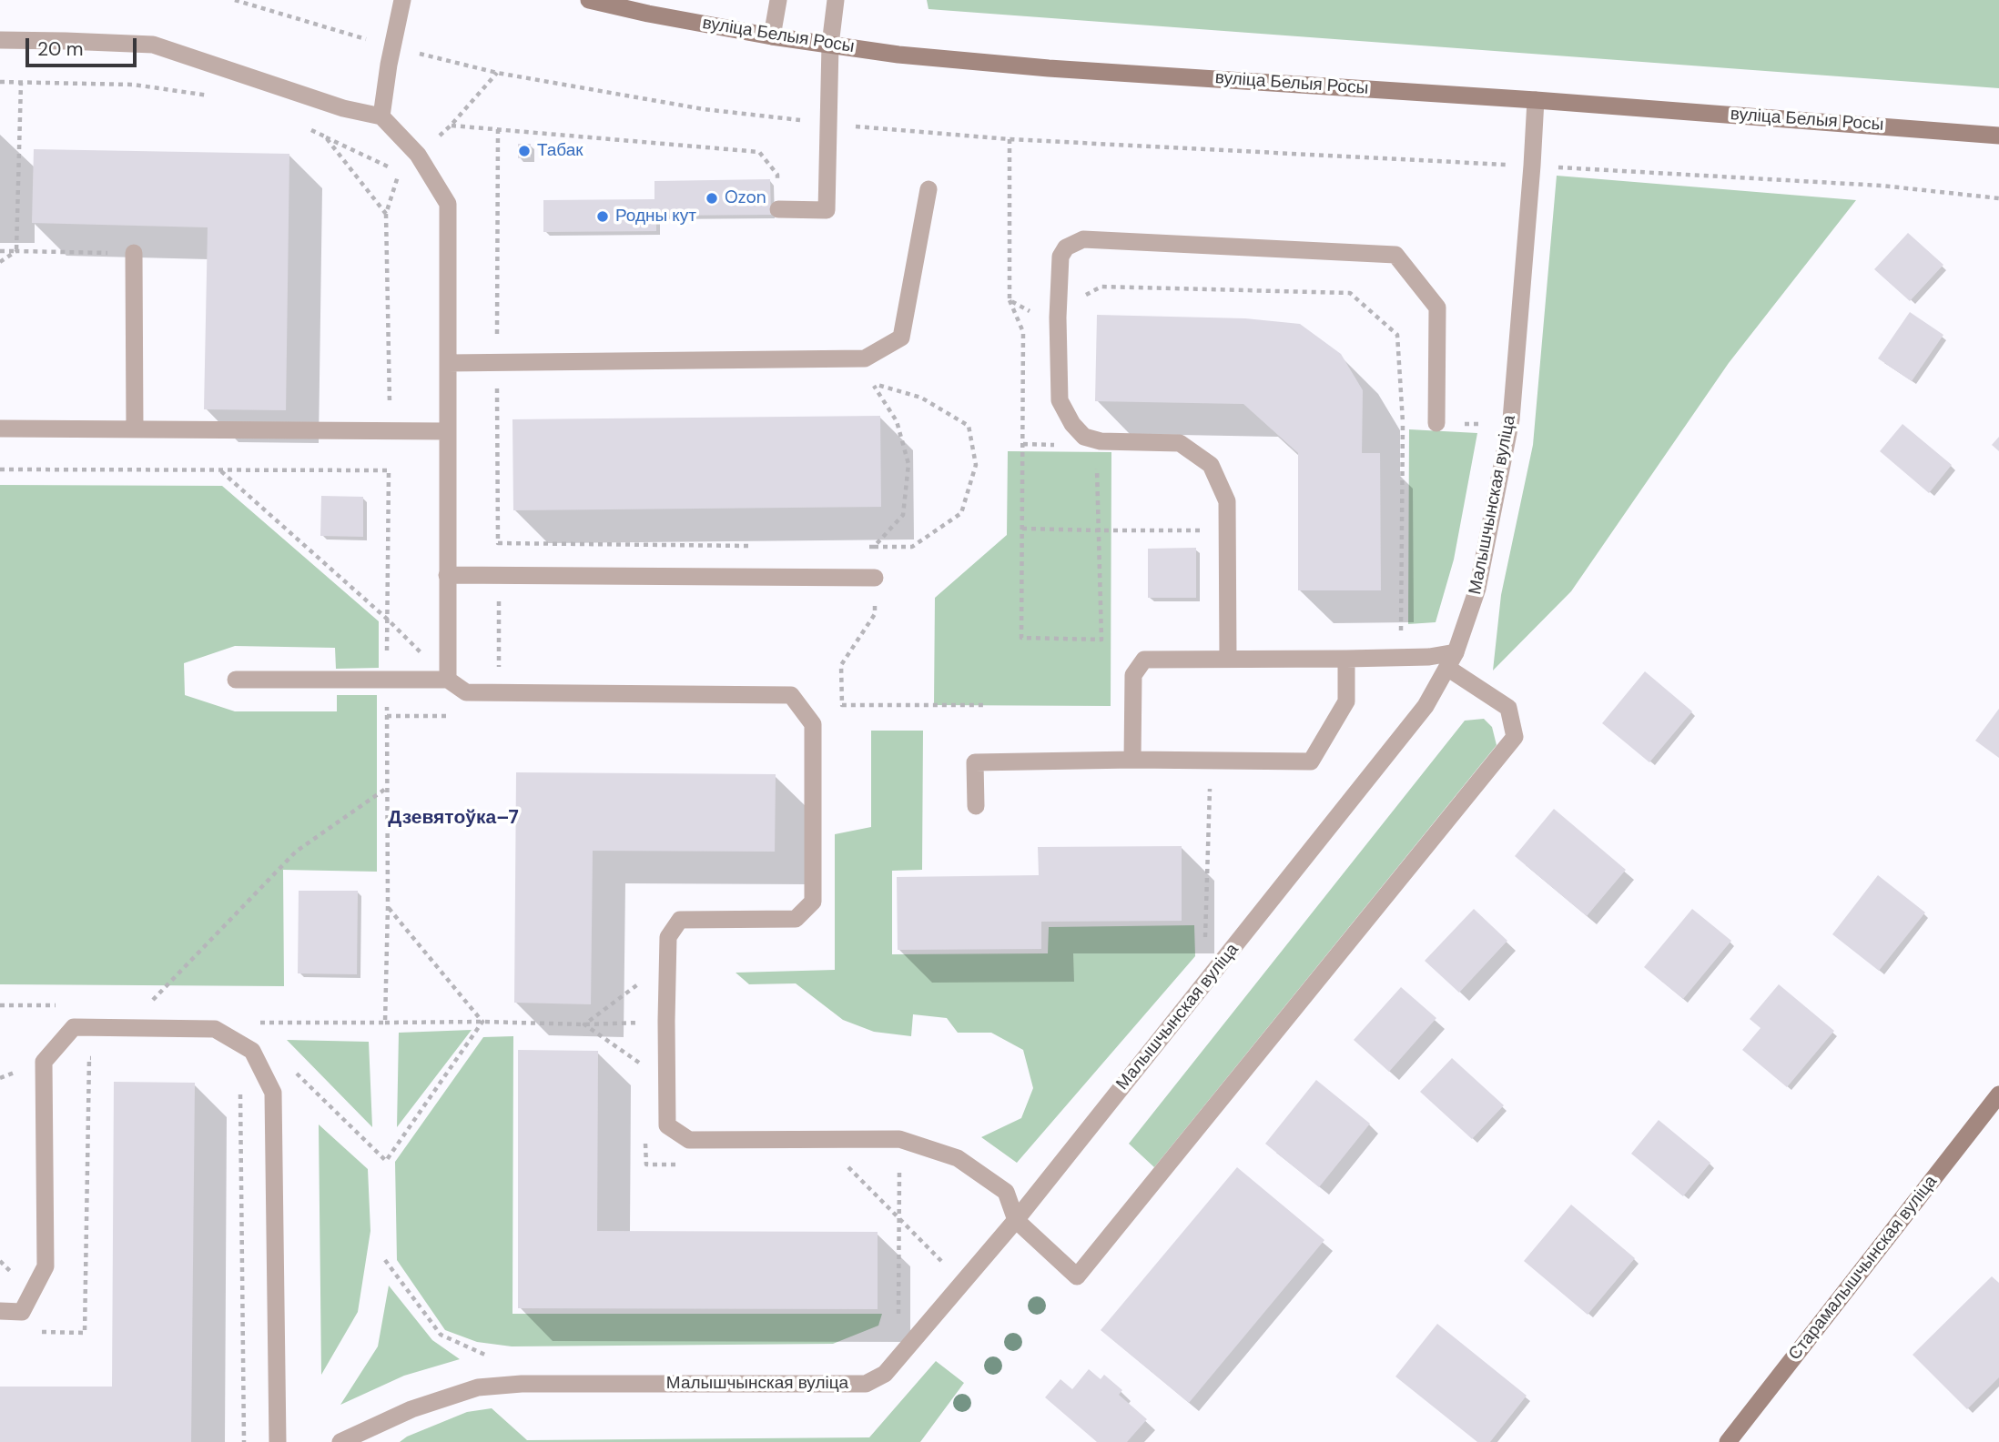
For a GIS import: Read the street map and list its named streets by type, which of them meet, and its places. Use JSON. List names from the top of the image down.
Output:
{
  "streets": {
    "main road": ["вуліца Белыя Росы", "Старамалышчынская вуліца"],
    "street": ["Малышчынская вуліца"]
  },
  "crossings": [
    ["вуліца Белыя Росы", "Малышчынская вуліца"]
  ],
  "districts": ["Дзевятоўка–7"],
  "places": ["Табак", "Ozon", "Родны кут"],
  "scale_bar": "20 m"
}
